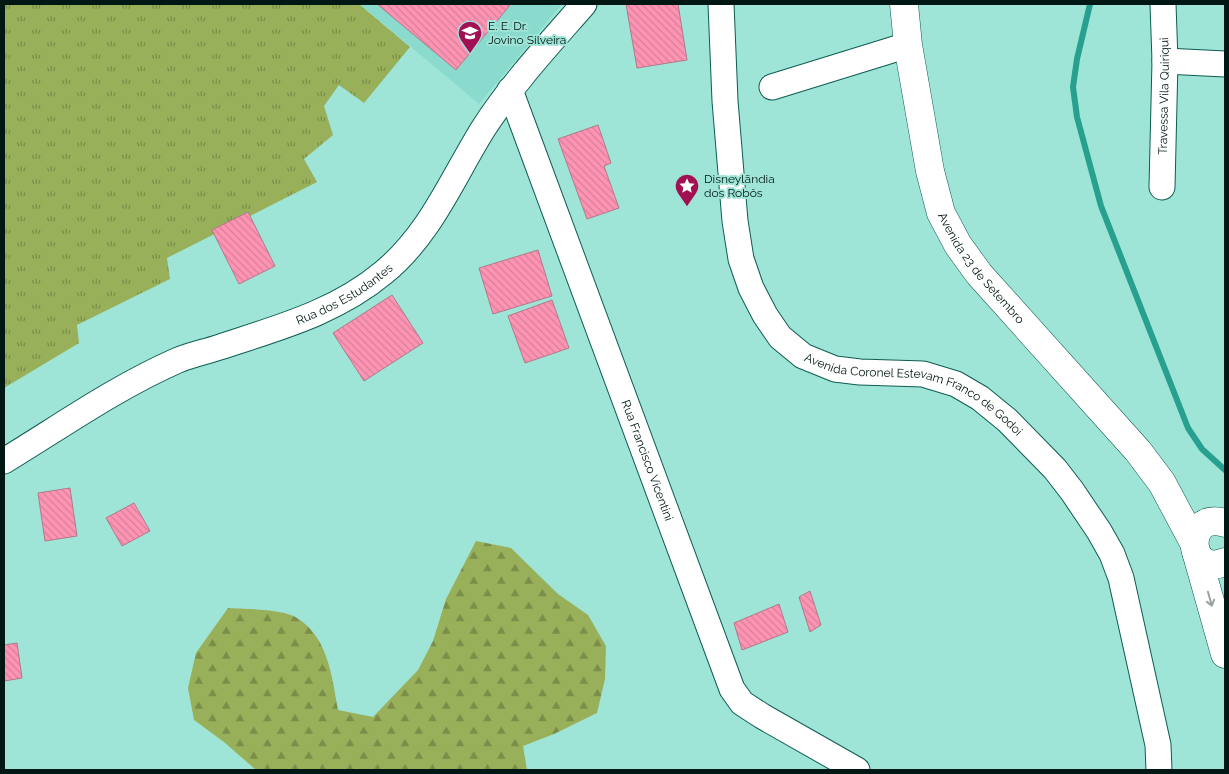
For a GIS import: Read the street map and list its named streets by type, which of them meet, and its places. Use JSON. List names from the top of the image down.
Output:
{
  "streets": {
    "street": [
      "Travessa Vila Quiriqui",
      "Avenida 23 de Setembro",
      "Rua dos Estudantes",
      "Avenida Coronel Estevam Franco de Godoi",
      "Rua Francisco Vicentini"
    ]
  },
  "crossings": [
    ["Rua dos Estudantes", "Rua Francisco Vicentini"]
  ],
  "places": {
    "school or university": ["E. E. Dr. Jovino Silveira"],
    "place": ["Disneylãndia dos Robôs"]
  }
}
